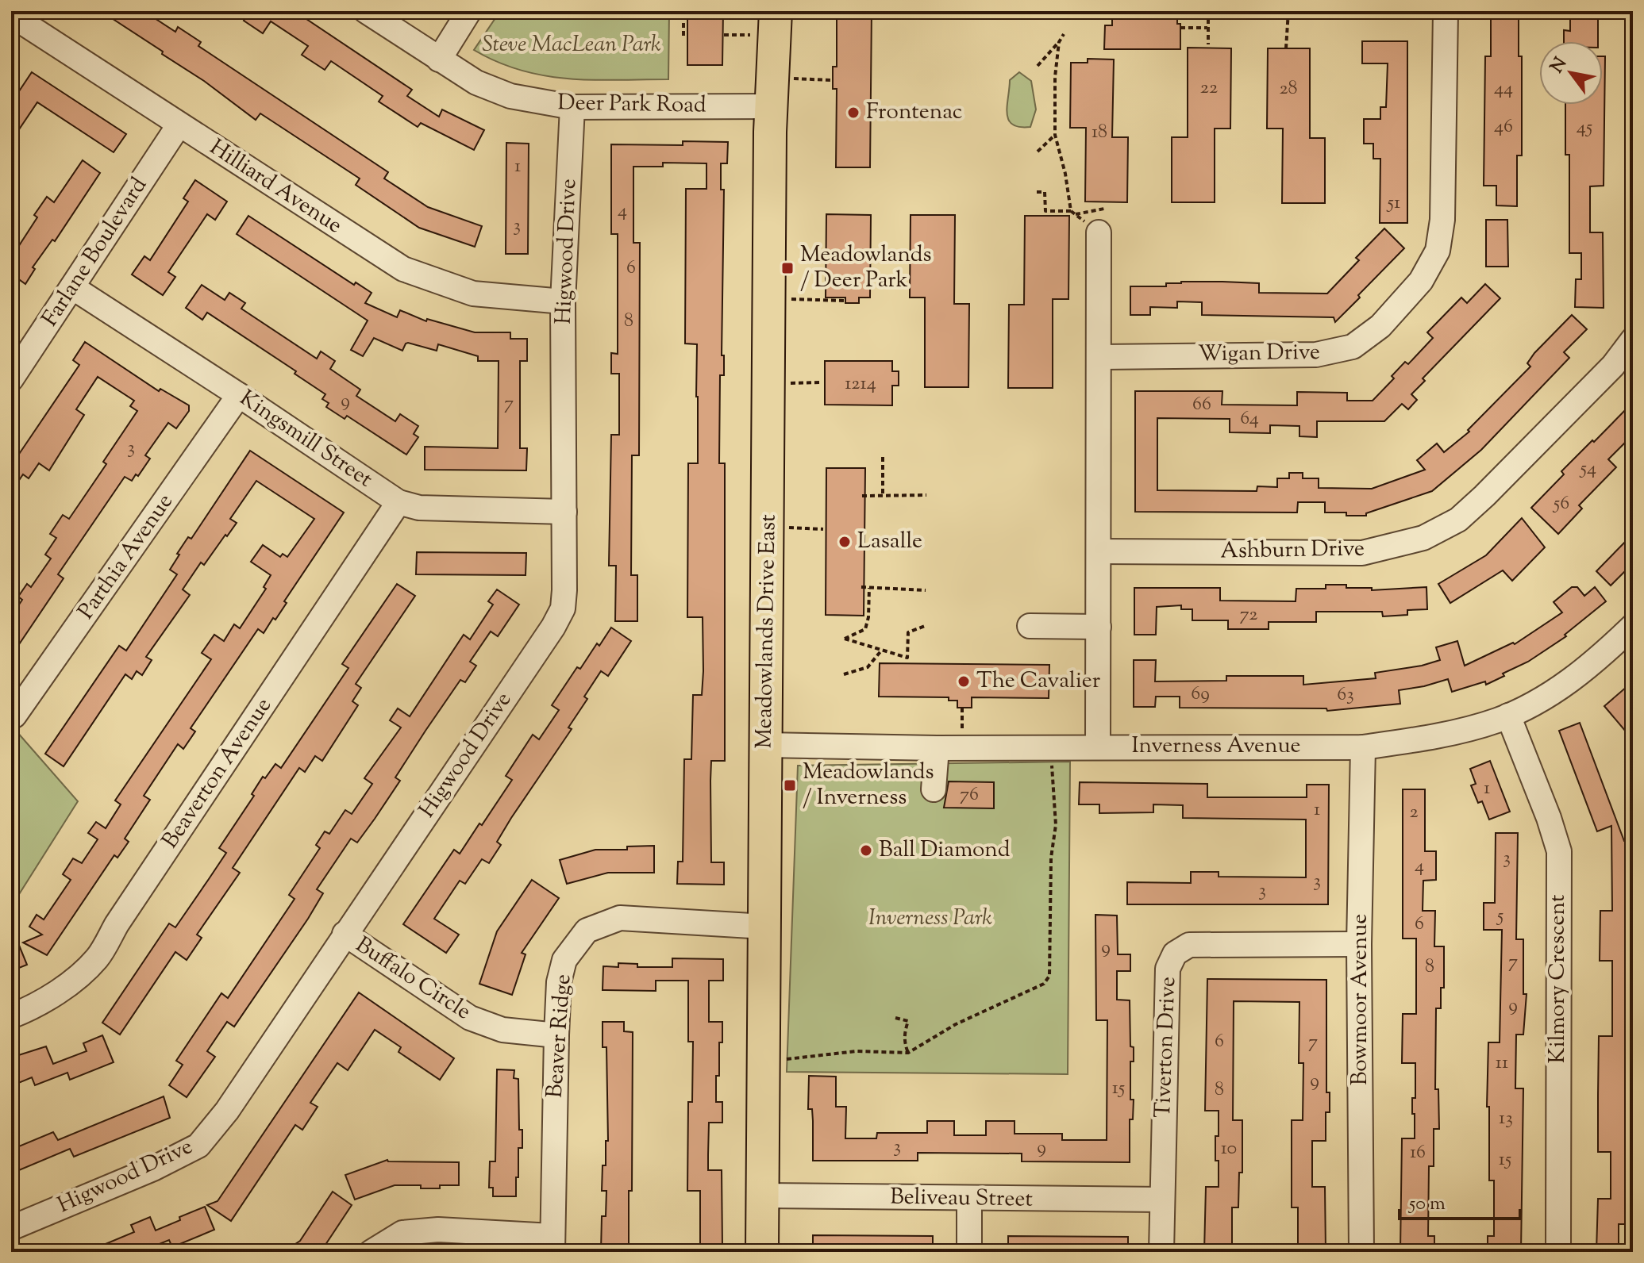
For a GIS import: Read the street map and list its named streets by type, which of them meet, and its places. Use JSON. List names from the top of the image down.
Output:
{
  "streets": {
    "main road": ["Meadowlands Drive East"],
    "street": [
      "Deer Park Road",
      "Hilliard Avenue",
      "Higwood Drive",
      "Farlane Boulevard",
      "Wigan Drive",
      "Kingsmill Street",
      "Ashburn Drive",
      "Parthia Avenue",
      "Inverness Avenue",
      "Beaverton Avenue",
      "Buffalo Circle",
      "Kilmory Crescent",
      "Bowmoor Avenue",
      "Beaver Ridge",
      "Tiverton Drive",
      "Beliveau Street"
    ]
  },
  "crossings": [
    ["Deer Park Road", "Higwood Drive"],
    ["Deer Park Road", "Meadowlands Drive East"],
    ["Hilliard Avenue", "Higwood Drive"],
    ["Hilliard Avenue", "Farlane Boulevard"],
    ["Higwood Drive", "Kingsmill Street"],
    ["Higwood Drive", "Buffalo Circle"],
    ["Farlane Boulevard", "Kingsmill Street"],
    ["Kingsmill Street", "Parthia Avenue"],
    ["Kingsmill Street", "Beaverton Avenue"],
    ["Meadowlands Drive East", "Inverness Avenue"],
    ["Meadowlands Drive East", "Beaver Ridge"],
    ["Meadowlands Drive East", "Beliveau Street"],
    ["Inverness Avenue", "Kilmory Crescent"],
    ["Inverness Avenue", "Bowmoor Avenue"],
    ["Buffalo Circle", "Beaver Ridge"],
    ["Bowmoor Avenue", "Tiverton Drive"],
    ["Tiverton Drive", "Beliveau Street"]
  ],
  "parks": ["Steve MacLean Park", "Inverness Park"],
  "places": {
    "other": [
      "Frontenac",
      "Lasalle",
      "The Cavalier",
      "Ball Diamond"
    ],
    "transit": ["Meadowlands / Deer Park", "Meadowlands / Inverness"]
  },
  "house_numbers": [
    "22",
    "28",
    "44",
    "46",
    "45",
    "18",
    "1",
    "51",
    "4",
    "3",
    "6",
    "8",
    "1214",
    "9",
    "7",
    "66",
    "64",
    "3",
    "54",
    "56",
    "72",
    "69",
    "63",
    "1",
    "76",
    "1",
    "2",
    "3",
    "4",
    "3",
    "3",
    "5",
    "6",
    "9",
    "7",
    "8",
    "9",
    "6",
    "7",
    "11",
    "9",
    "15",
    "8",
    "13",
    "3",
    "9",
    "10",
    "16",
    "15"
  ],
  "scale_bar": "50 m",
  "north": "top left"
}
